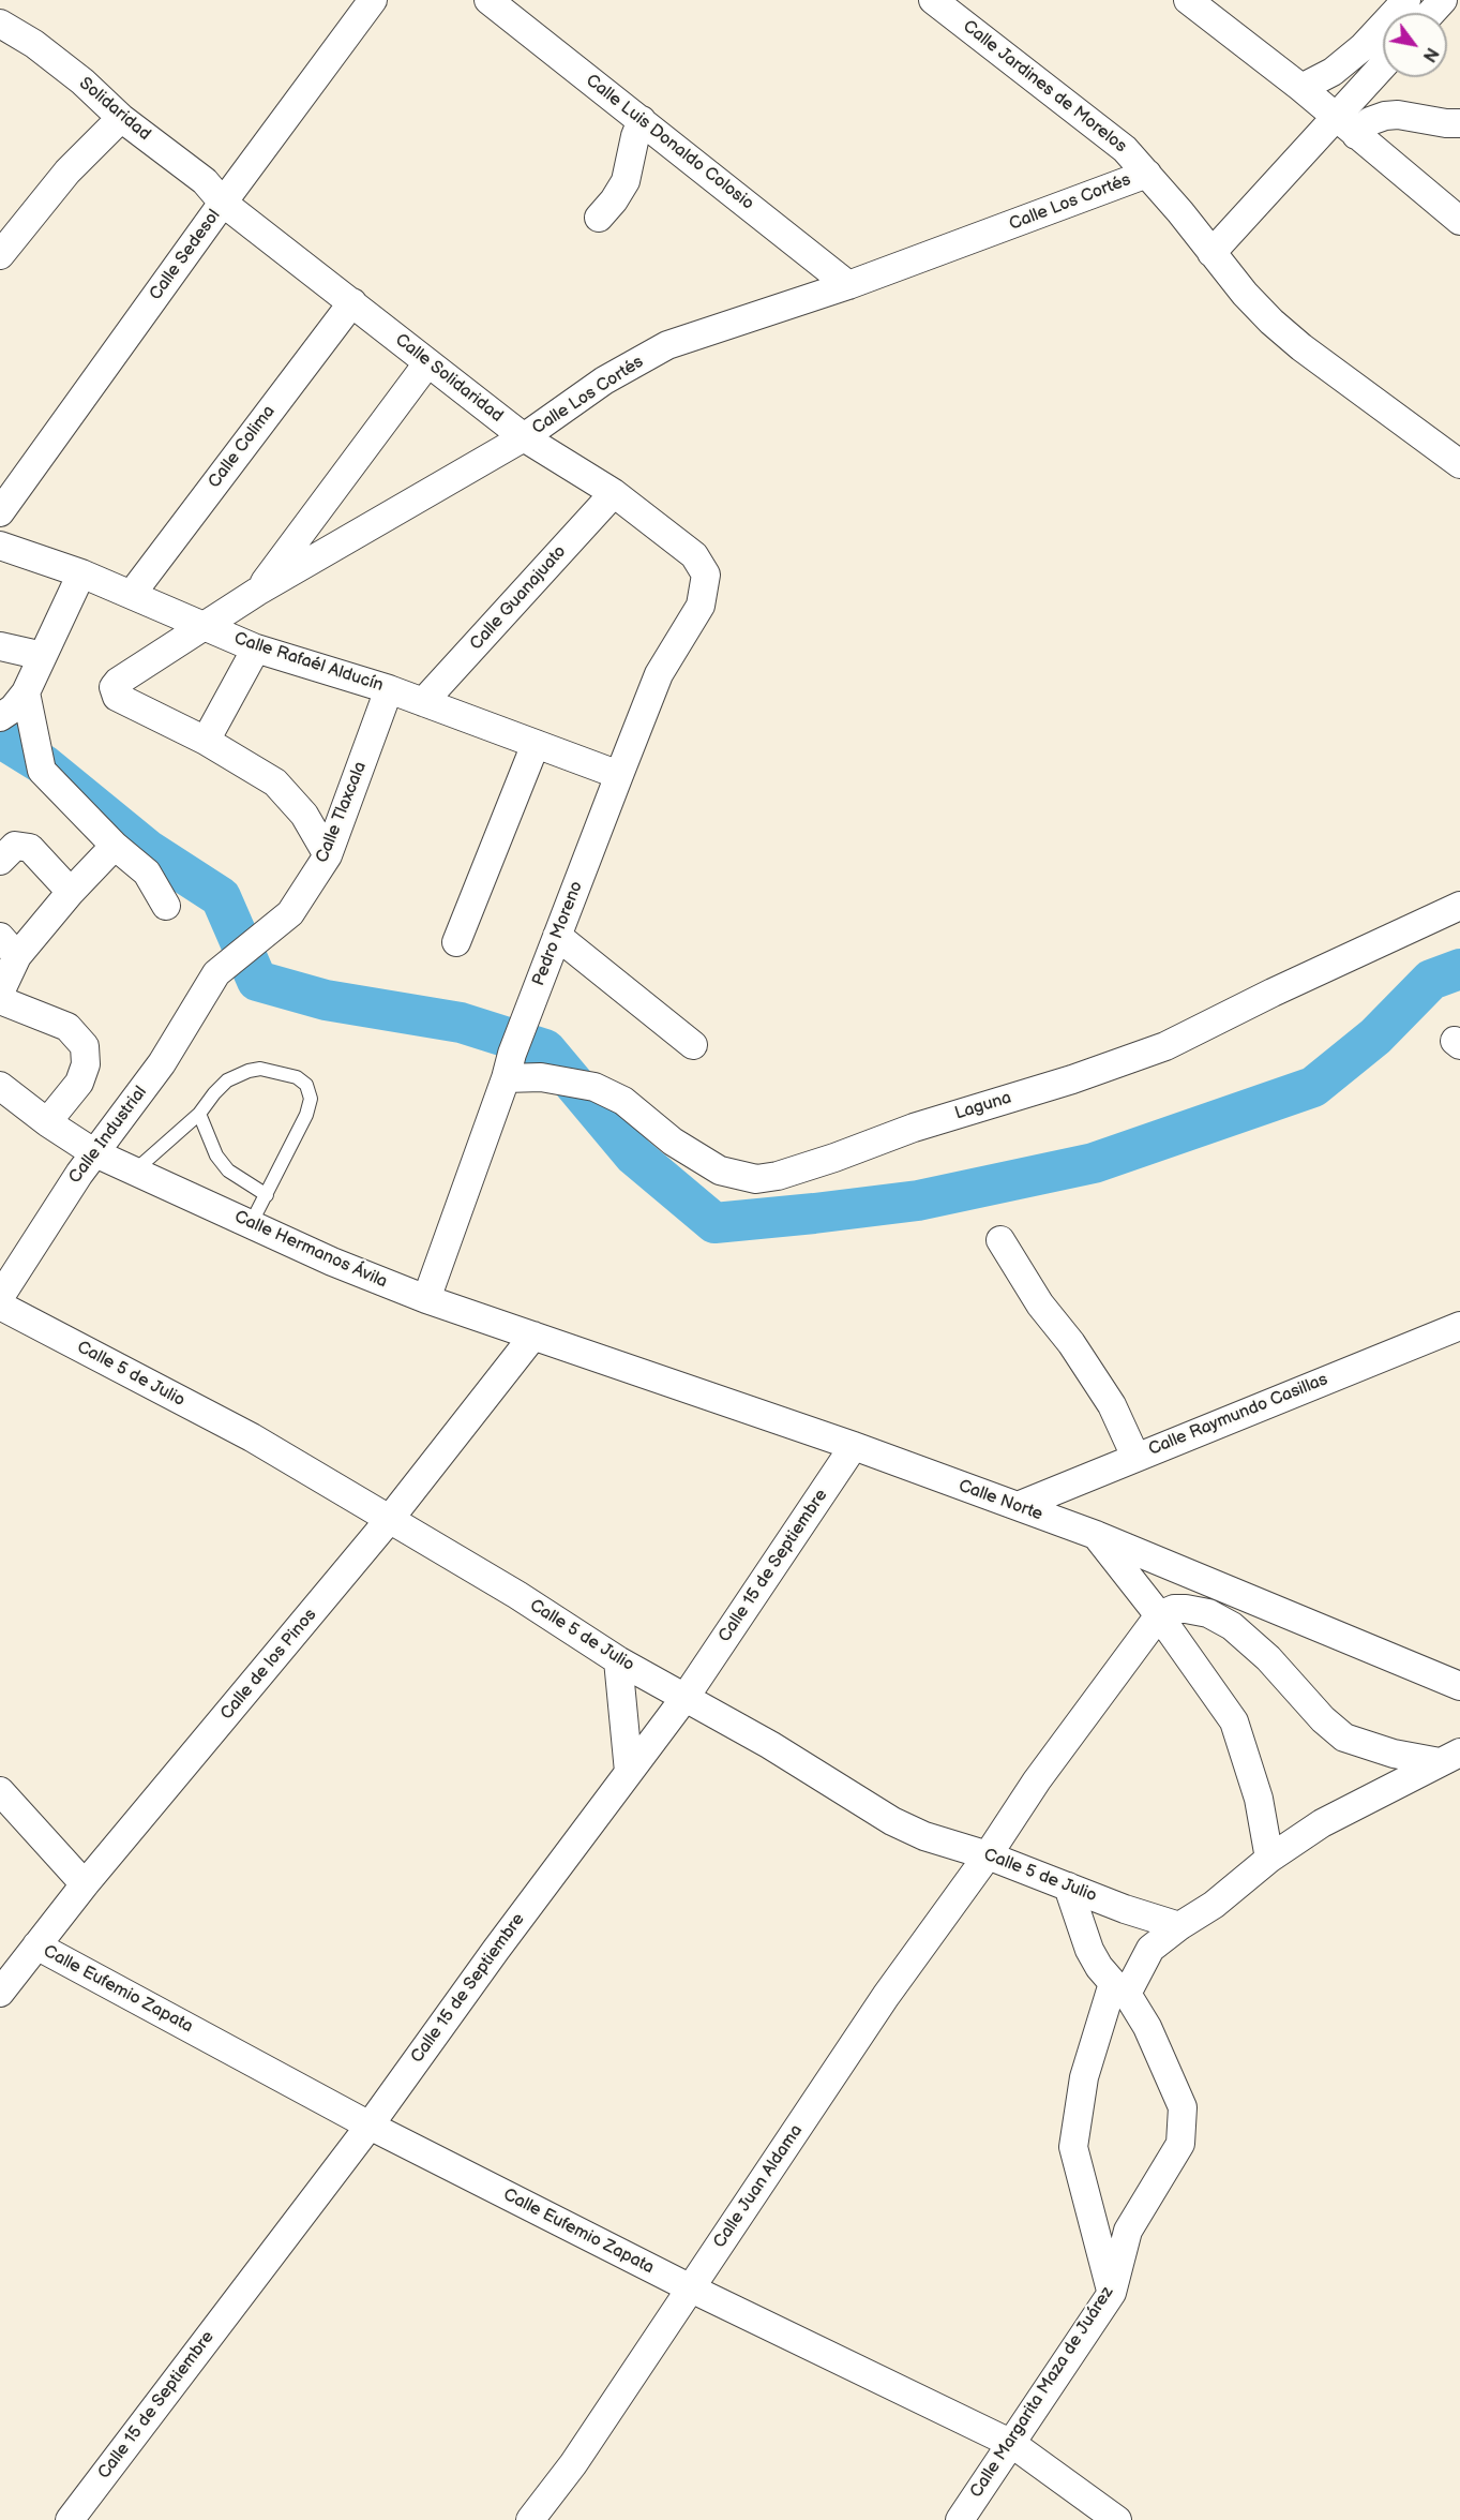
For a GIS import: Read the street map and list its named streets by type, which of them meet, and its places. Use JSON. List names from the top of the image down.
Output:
{
  "streets": {
    "street": [
      "Calle Jardines de Morelos",
      "Solidaridad",
      "Calle Luis Donaldo Colosio",
      "Calle Los Cortés",
      "Calle Sedesol",
      "Calle Solidaridad",
      "Calle Colima",
      "Calle Guanajuato",
      "Calle Rafaél Alducín",
      "Calle Tlaxcala",
      "Pedro Moreno",
      "Laguna",
      "Calle Industrial",
      "Calle Hermanos Ávila",
      "Calle 5 de Julio",
      "Calle Raymundo Casillas",
      "Calle Norte",
      "Calle 15 de Septiembre",
      "Calle de los Pinos",
      "Calle Eufemio Zapata",
      "Calle Juan Aldama",
      "Calle Margarita Maza de Juárez"
    ]
  },
  "crossings": [
    ["Calle Jardines de Morelos", "Calle Los Cortés"],
    ["Solidaridad", "Calle Sedesol"],
    ["Solidaridad", "Calle Solidaridad"],
    ["Calle Luis Donaldo Colosio", "Calle Los Cortés"],
    ["Calle Los Cortés", "Calle Solidaridad"],
    ["Calle Los Cortés", "Calle Rafaél Alducín"],
    ["Calle Sedesol", "Calle Solidaridad"],
    ["Calle Solidaridad", "Calle Colima"],
    ["Calle Solidaridad", "Calle Guanajuato"],
    ["Calle Solidaridad", "Pedro Moreno"],
    ["Calle Colima", "Calle Rafaél Alducín"],
    ["Calle Guanajuato", "Calle Rafaél Alducín"],
    ["Calle Rafaél Alducín", "Calle Tlaxcala"],
    ["Calle Rafaél Alducín", "Pedro Moreno"],
    ["Calle Tlaxcala", "Calle Industrial"],
    ["Pedro Moreno", "Laguna"],
    ["Pedro Moreno", "Calle Hermanos Ávila"],
    ["Calle Industrial", "Calle Hermanos Ávila"],
    ["Calle Hermanos Ávila", "Calle Norte"],
    ["Calle Hermanos Ávila", "Calle de los Pinos"],
    ["Calle 5 de Julio", "Calle 15 de Septiembre"],
    ["Calle 5 de Julio", "Calle de los Pinos"],
    ["Calle 5 de Julio", "Calle Juan Aldama"],
    ["Calle 5 de Julio", "Calle Margarita Maza de Juárez"],
    ["Calle Raymundo Casillas", "Calle Norte"],
    ["Calle Norte", "Calle 15 de Septiembre"],
    ["Calle Norte", "Calle de los Pinos"],
    ["Calle 15 de Septiembre", "Calle Eufemio Zapata"],
    ["Calle de los Pinos", "Calle Eufemio Zapata"],
    ["Calle Eufemio Zapata", "Calle Juan Aldama"],
    ["Calle Eufemio Zapata", "Calle Margarita Maza de Juárez"]
  ],
  "north": "bottom right"
}
